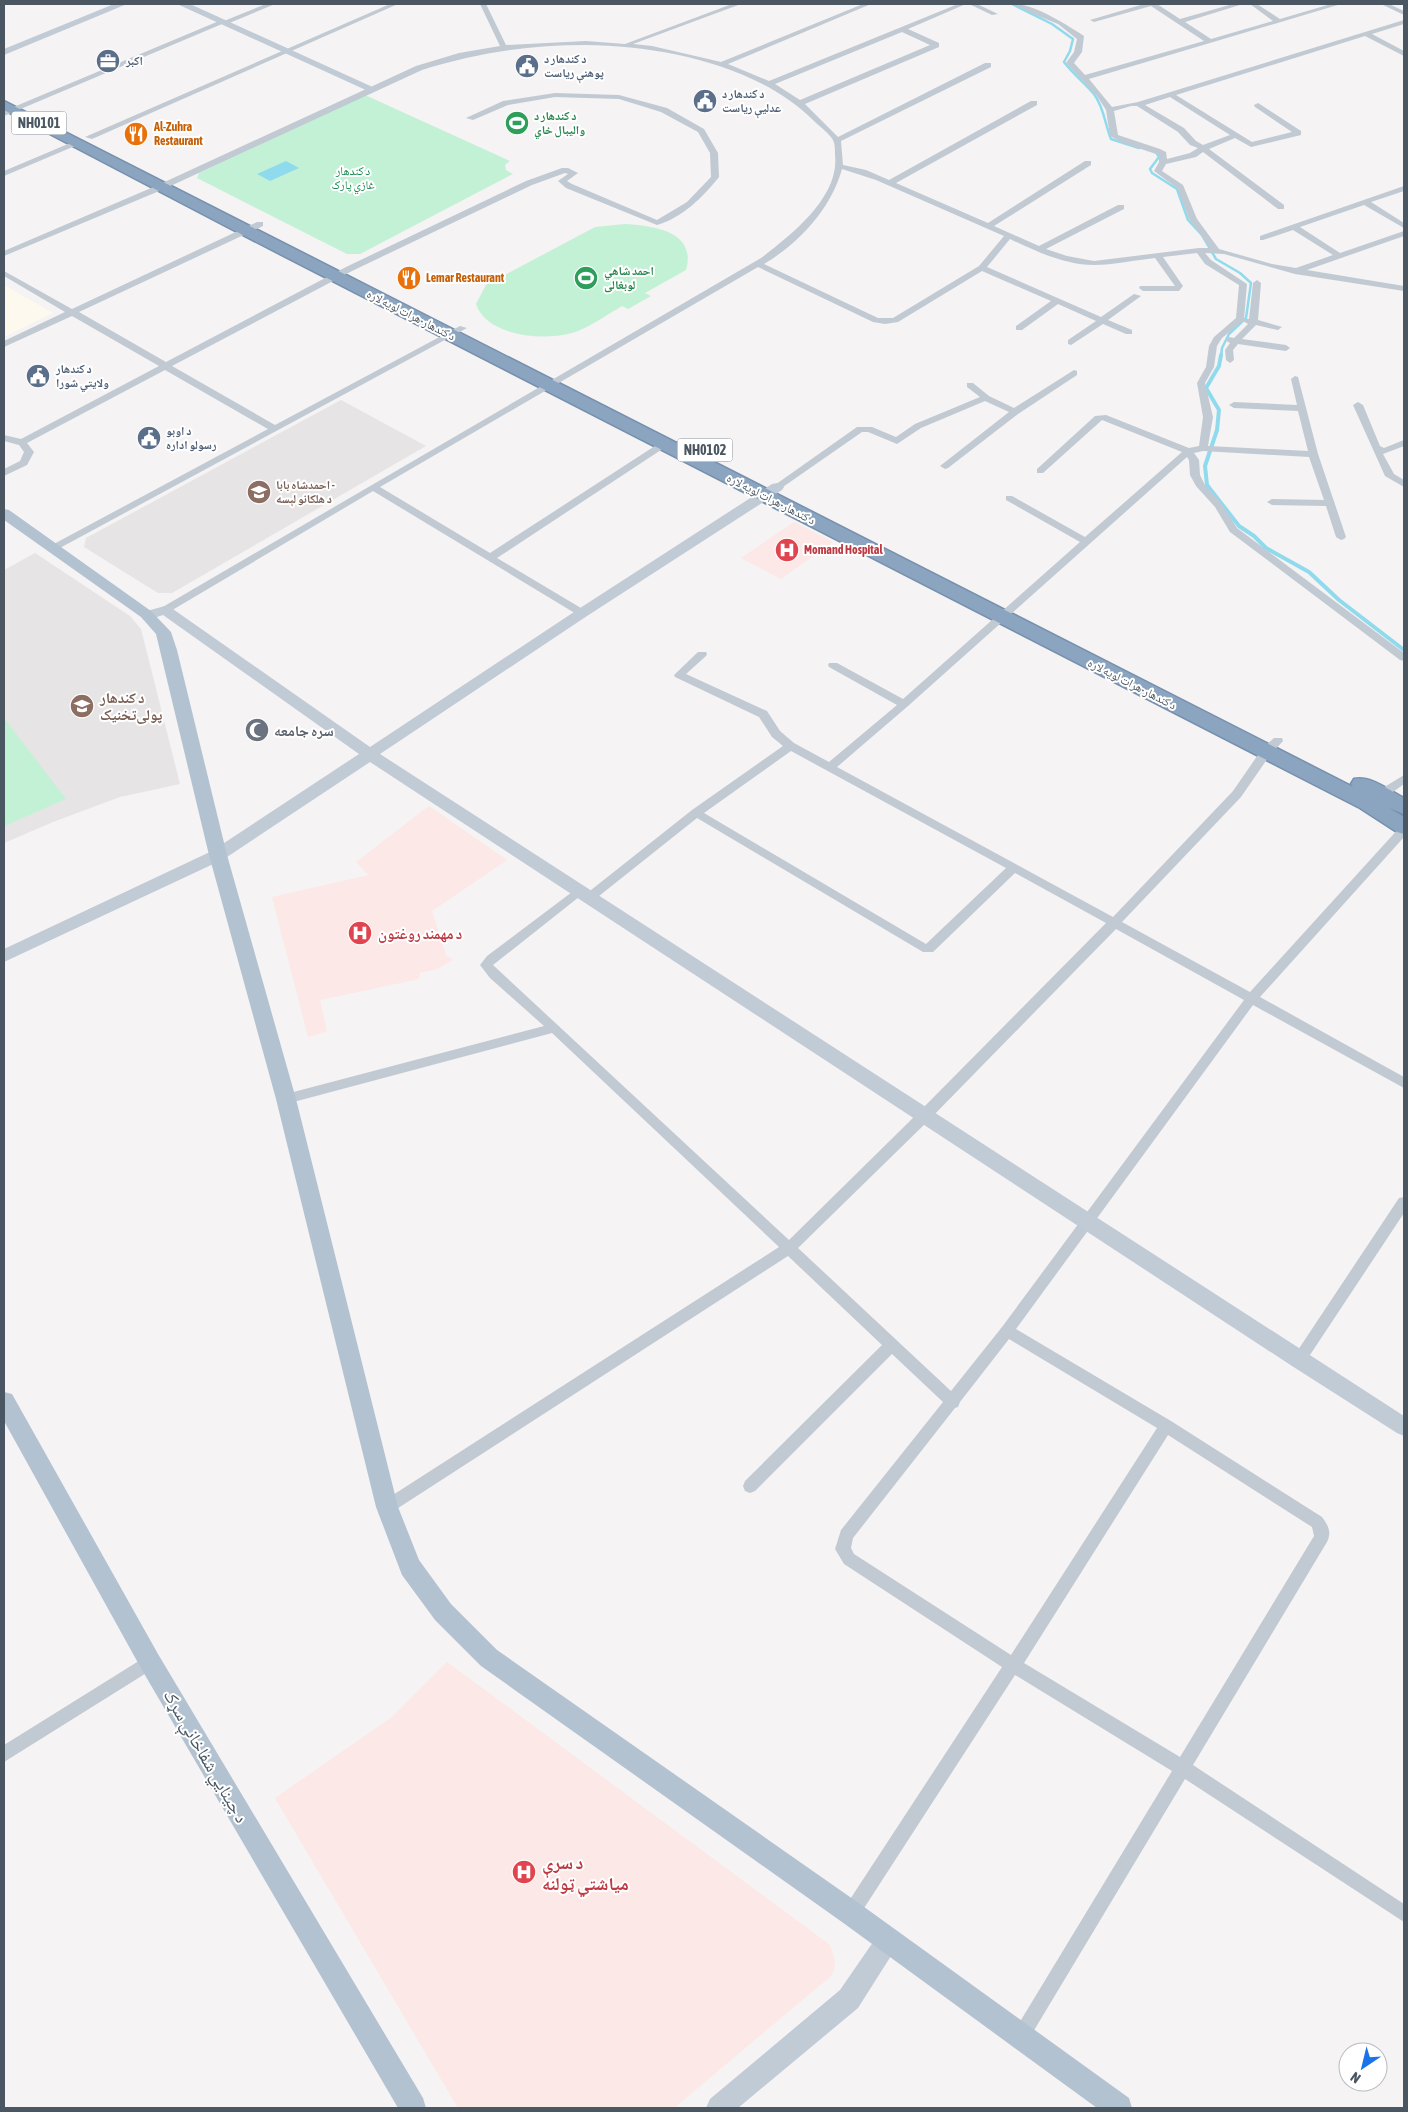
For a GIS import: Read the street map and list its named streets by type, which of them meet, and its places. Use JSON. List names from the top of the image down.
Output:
{
  "streets": {
    "highway": ["د کندهار-هرات لويه لاره", "NH0102"],
    "main road": ["د چينايي شفاخانې سړک"]
  },
  "parks": ["د کندهار غازي پارک"],
  "places": {
    "office": ["اکبر"],
    "public building": [
      "د کندهار د پوهنې رياست",
      "د کندهار د عدلیې رياست",
      "د کندهار ولايتي شورا",
      "د اوبو رسولو اداره"
    ],
    "sports": ["د کندهار د واليبال ځاي", "احمد شاهي لوبغالی"],
    "restaurant": ["Al-Zuhra Restaurant", "Lemar Restaurant"],
    "school or university": ["احمدشاه بابا - د هلکانو لېسه", "د کندهار پولی‌تخنیک"],
    "hospital": ["Momand Hospital", "د مهمند روغتون", "د سرې مياشتي ټولنه"],
    "mosque": ["سره جامعه"]
  },
  "north": "bottom left"
}
